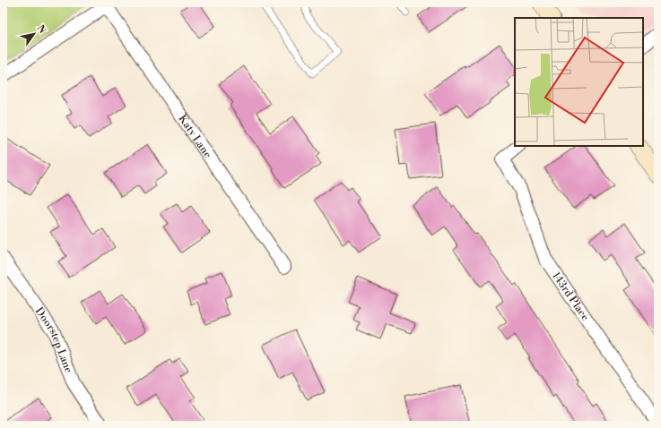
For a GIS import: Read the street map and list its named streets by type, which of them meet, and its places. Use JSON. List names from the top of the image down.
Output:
{
  "streets": {
    "street": ["Katy Lane", "143rd Place", "Doorstep Lane"]
  },
  "north": "top right"
}
